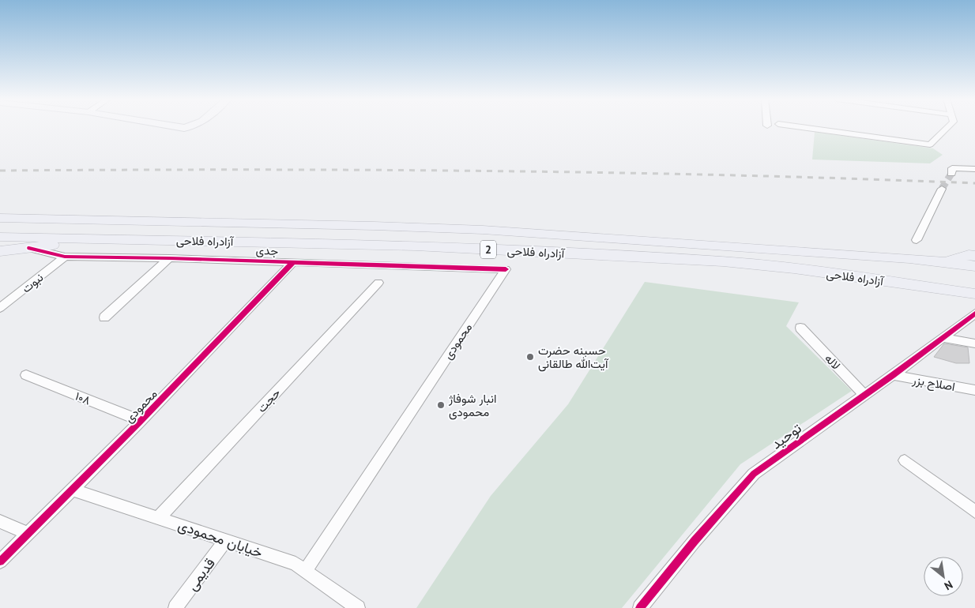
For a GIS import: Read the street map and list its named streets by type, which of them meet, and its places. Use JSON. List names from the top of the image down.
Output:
{
  "streets": {
    "highway": ["آزادراه فلاحی", "2"],
    "street": [
      "جدی",
      "نبوت",
      "محمودی",
      "لاله",
      "اصلاح بزر",
      "۱۰۸",
      "حجت",
      "توحید",
      "خیابان محمودی",
      "قدیمی"
    ]
  },
  "crossings": [
    ["جدی", "نبوت"],
    ["جدی", "محمودی"],
    ["محمودی", "۱۰۸"],
    ["محمودی", "خیابان محمودی"],
    ["لاله", "توحید"],
    ["اصلاح بزر", "توحید"],
    ["حجت", "خیابان محمودی"],
    ["خیابان محمودی", "قدیمی"]
  ],
  "places": ["حسینه حضرت آیت‌الله طالقانی", "انبار شوفاژ محمودی"],
  "north": "bottom right"
}
